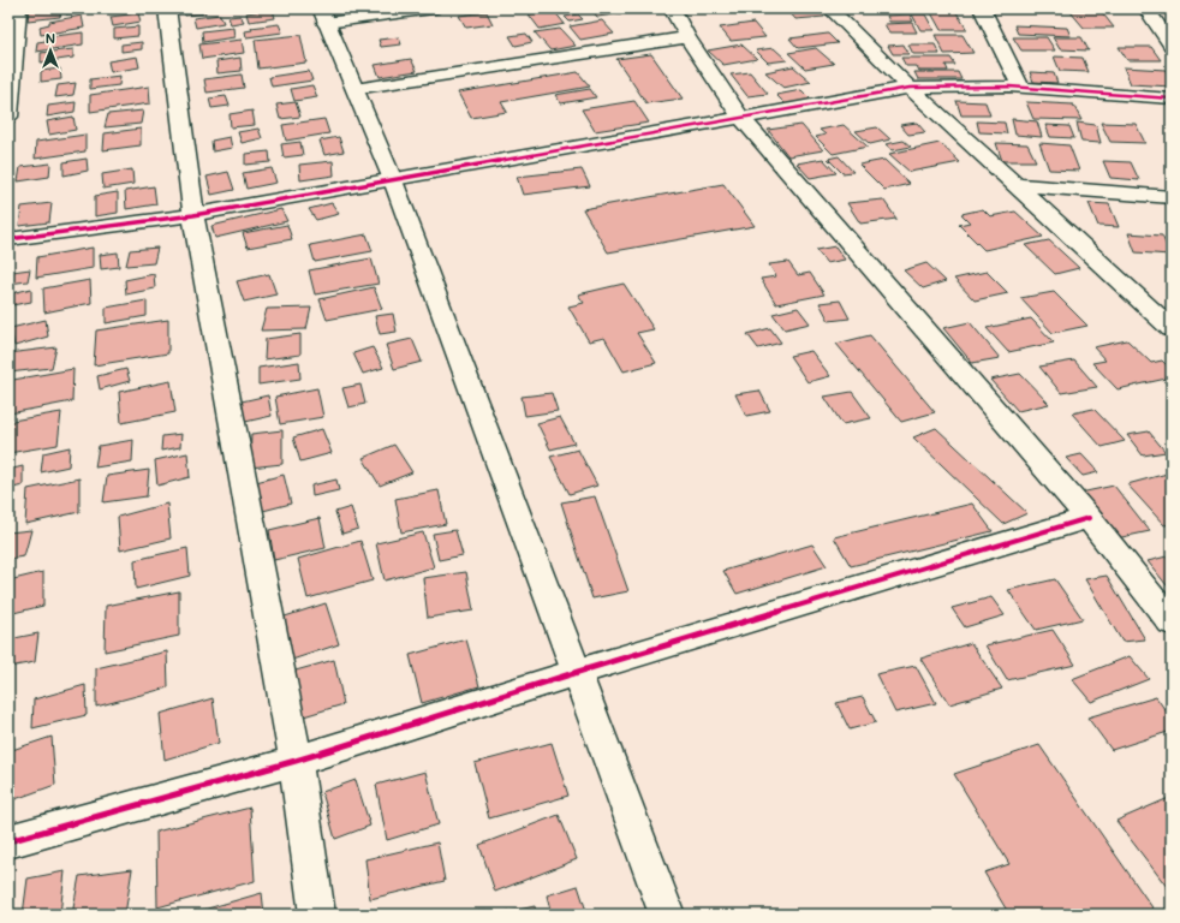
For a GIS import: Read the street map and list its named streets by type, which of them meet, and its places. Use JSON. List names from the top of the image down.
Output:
{
  "north": "top"
}
